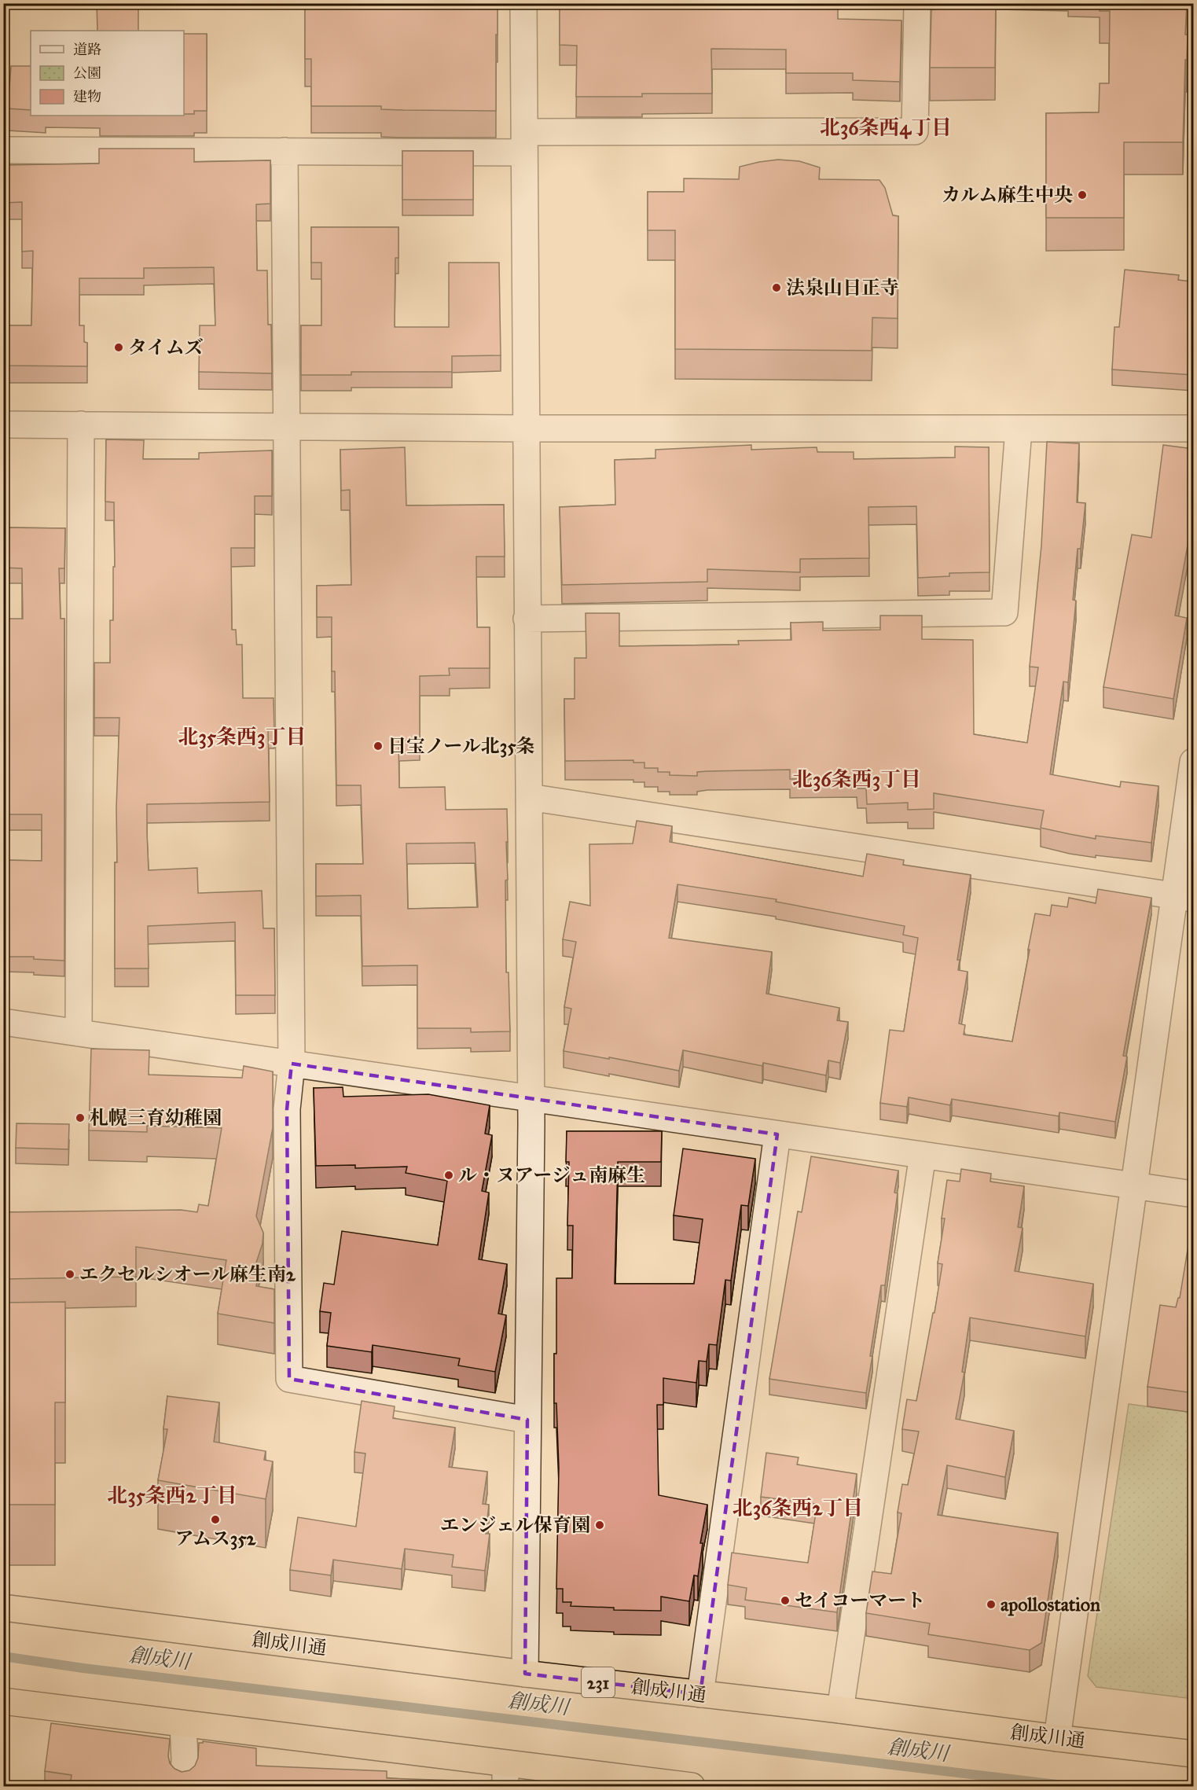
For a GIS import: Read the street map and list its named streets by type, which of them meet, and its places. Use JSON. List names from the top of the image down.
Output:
{
  "streets": {
    "highway": ["創成川通", "231"]
  },
  "districts": [
    "北36条西4丁目",
    "北35条西3丁目",
    "北36条西3丁目",
    "北35条西2丁目",
    "北36条西2丁目"
  ],
  "water": ["創成川"],
  "places": [
    "カルム麻生中央",
    "法泉山日正寺",
    "タイムズ",
    "日宝ノール北35条",
    "札幌三育幼稚園",
    "ル・ヌアージュ南麻生",
    "エクセルシオール麻生南2",
    "アムス352",
    "エンジェル保育園",
    "セイコーマート",
    "apollostation"
  ],
  "legend": ["道路", "公園", "建物"]
}
